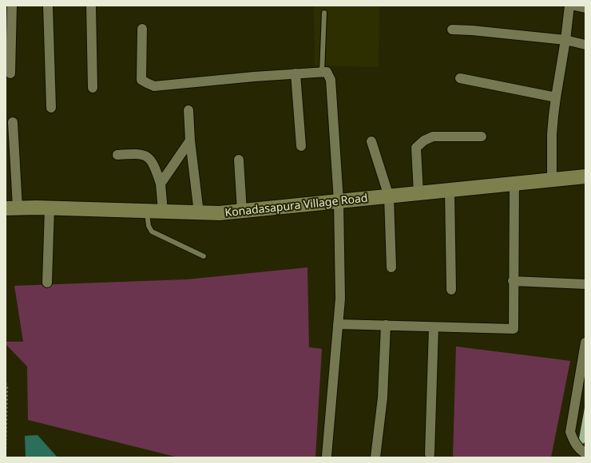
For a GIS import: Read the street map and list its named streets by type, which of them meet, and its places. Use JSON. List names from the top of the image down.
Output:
{
  "streets": {
    "street": ["Konadasapura Village Road"]
  }
}
